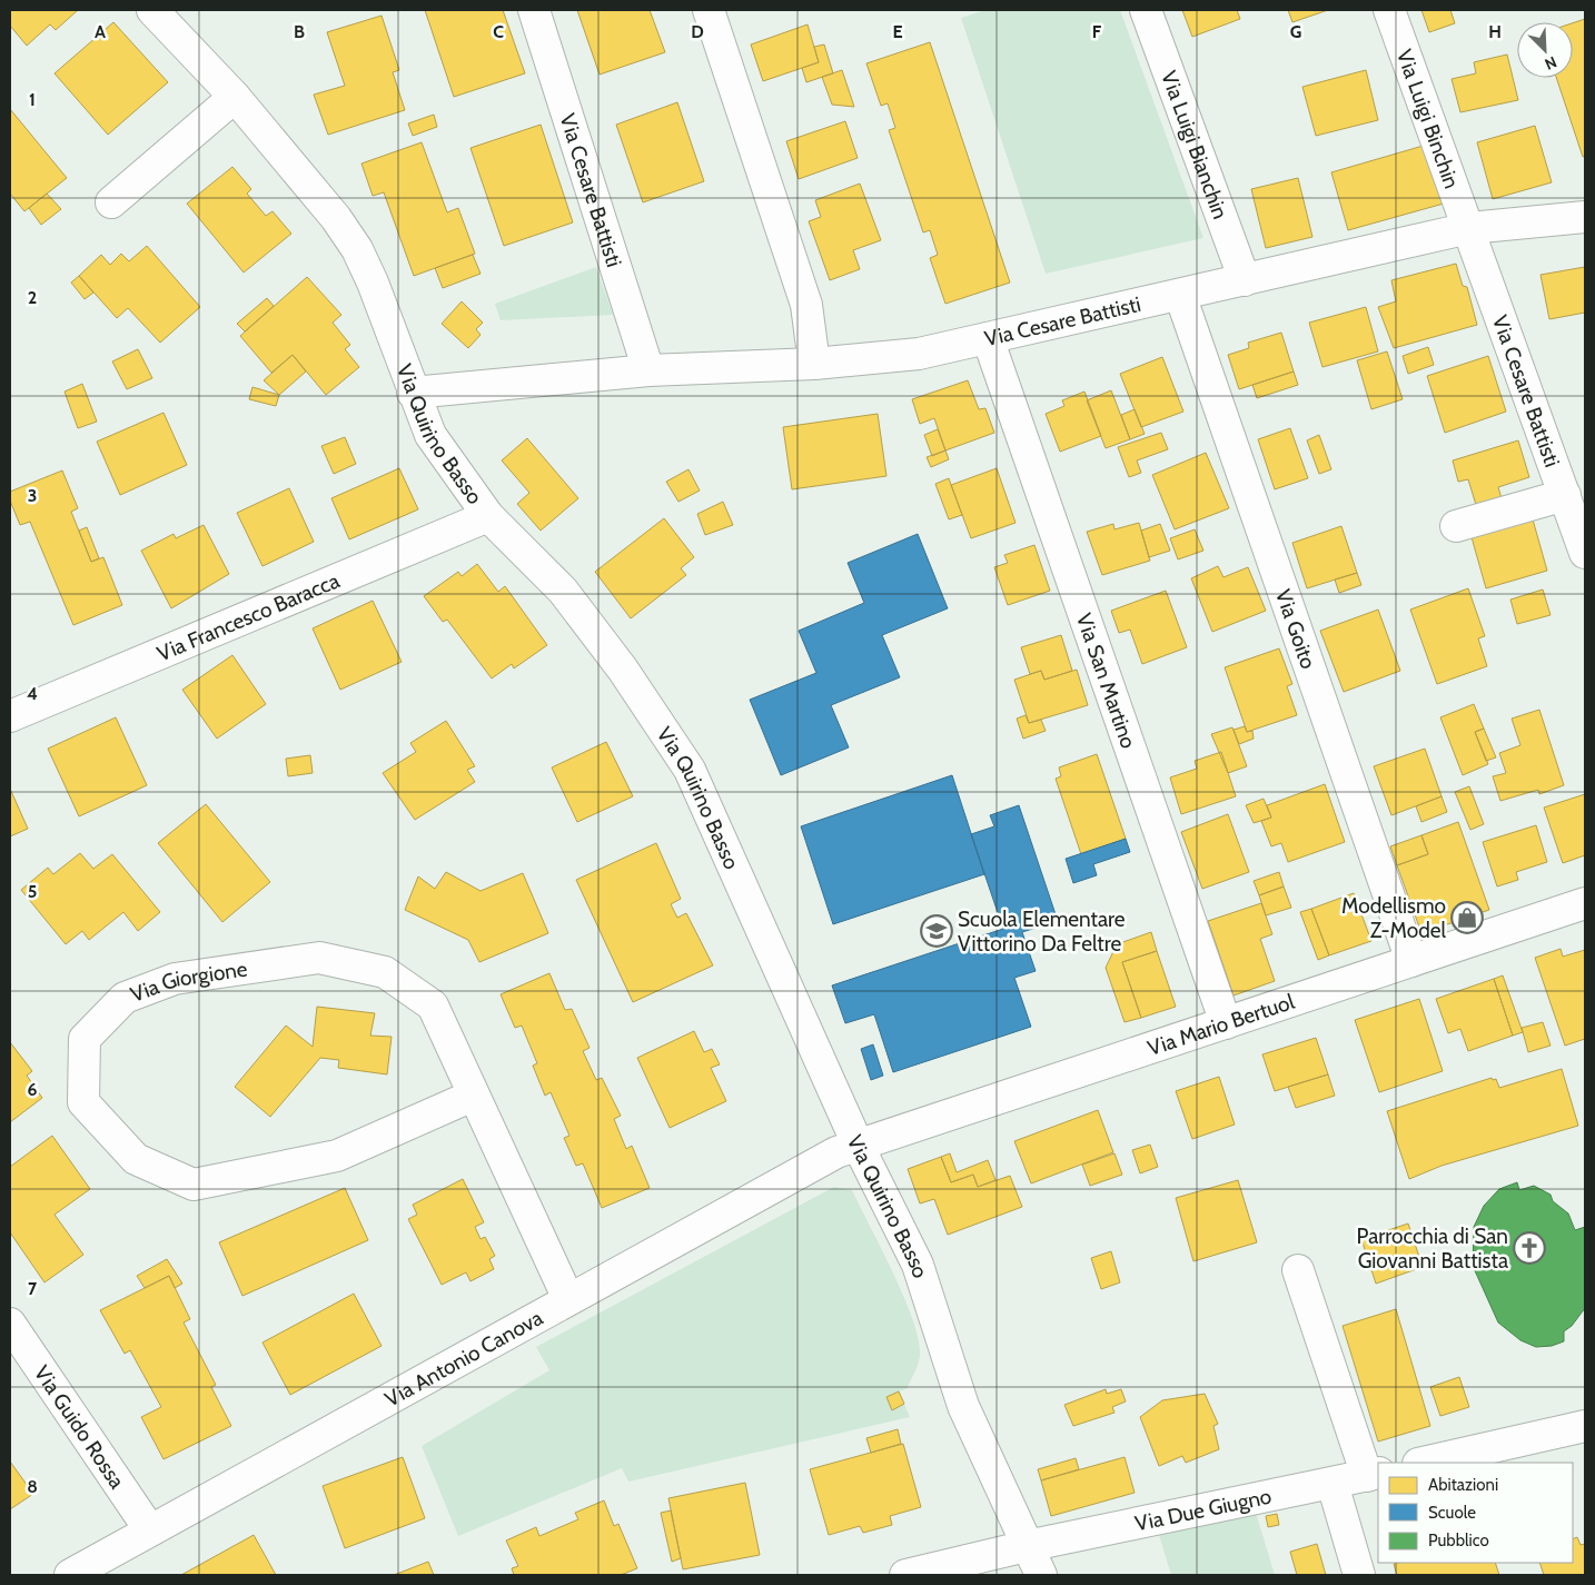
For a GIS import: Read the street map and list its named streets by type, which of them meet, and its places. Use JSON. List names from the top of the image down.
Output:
{
  "streets": {
    "street": [
      "Via Luigi Binchin",
      "Via Luigi Bianchin",
      "Via Cesare Battisti",
      "Via Quirino Basso",
      "Via Francesco Baracca",
      "Via Goito",
      "Via San Martino",
      "Via Giorgione",
      "Via Mario Bertuol",
      "Via Antonio Canova",
      "Via Guido Rossa",
      "Via Due Giugno"
    ]
  },
  "crossings": [
    ["Via Luigi Binchin", "Via Cesare Battisti"],
    ["Via Luigi Bianchin", "Via Cesare Battisti"],
    ["Via Cesare Battisti", "Via Quirino Basso"],
    ["Via Cesare Battisti", "Via Goito"],
    ["Via Cesare Battisti", "Via San Martino"],
    ["Via Quirino Basso", "Via Francesco Baracca"],
    ["Via Quirino Basso", "Via Mario Bertuol"],
    ["Via Quirino Basso", "Via Antonio Canova"],
    ["Via Quirino Basso", "Via Due Giugno"],
    ["Via Goito", "Via Mario Bertuol"],
    ["Via San Martino", "Via Mario Bertuol"],
    ["Via Giorgione", "Via Antonio Canova"],
    ["Via Mario Bertuol", "Via Antonio Canova"],
    ["Via Antonio Canova", "Via Guido Rossa"]
  ],
  "places": {
    "shop": ["Modellismo Z-Model"],
    "school or university": ["Scuola Elementare Vittorino Da Feltre"],
    "church": ["Parrocchia di San Giovanni Battista"]
  },
  "legend": ["Abitazioni", "Scuole", "Pubblico"],
  "north": "bottom right",
  "grid": {
    "columns": [
      "A",
      "B",
      "C",
      "D",
      "E",
      "F",
      "G",
      "H"
    ],
    "rows": [
      "1",
      "2",
      "3",
      "4",
      "5",
      "6",
      "7",
      "8"
    ]
  }
}
